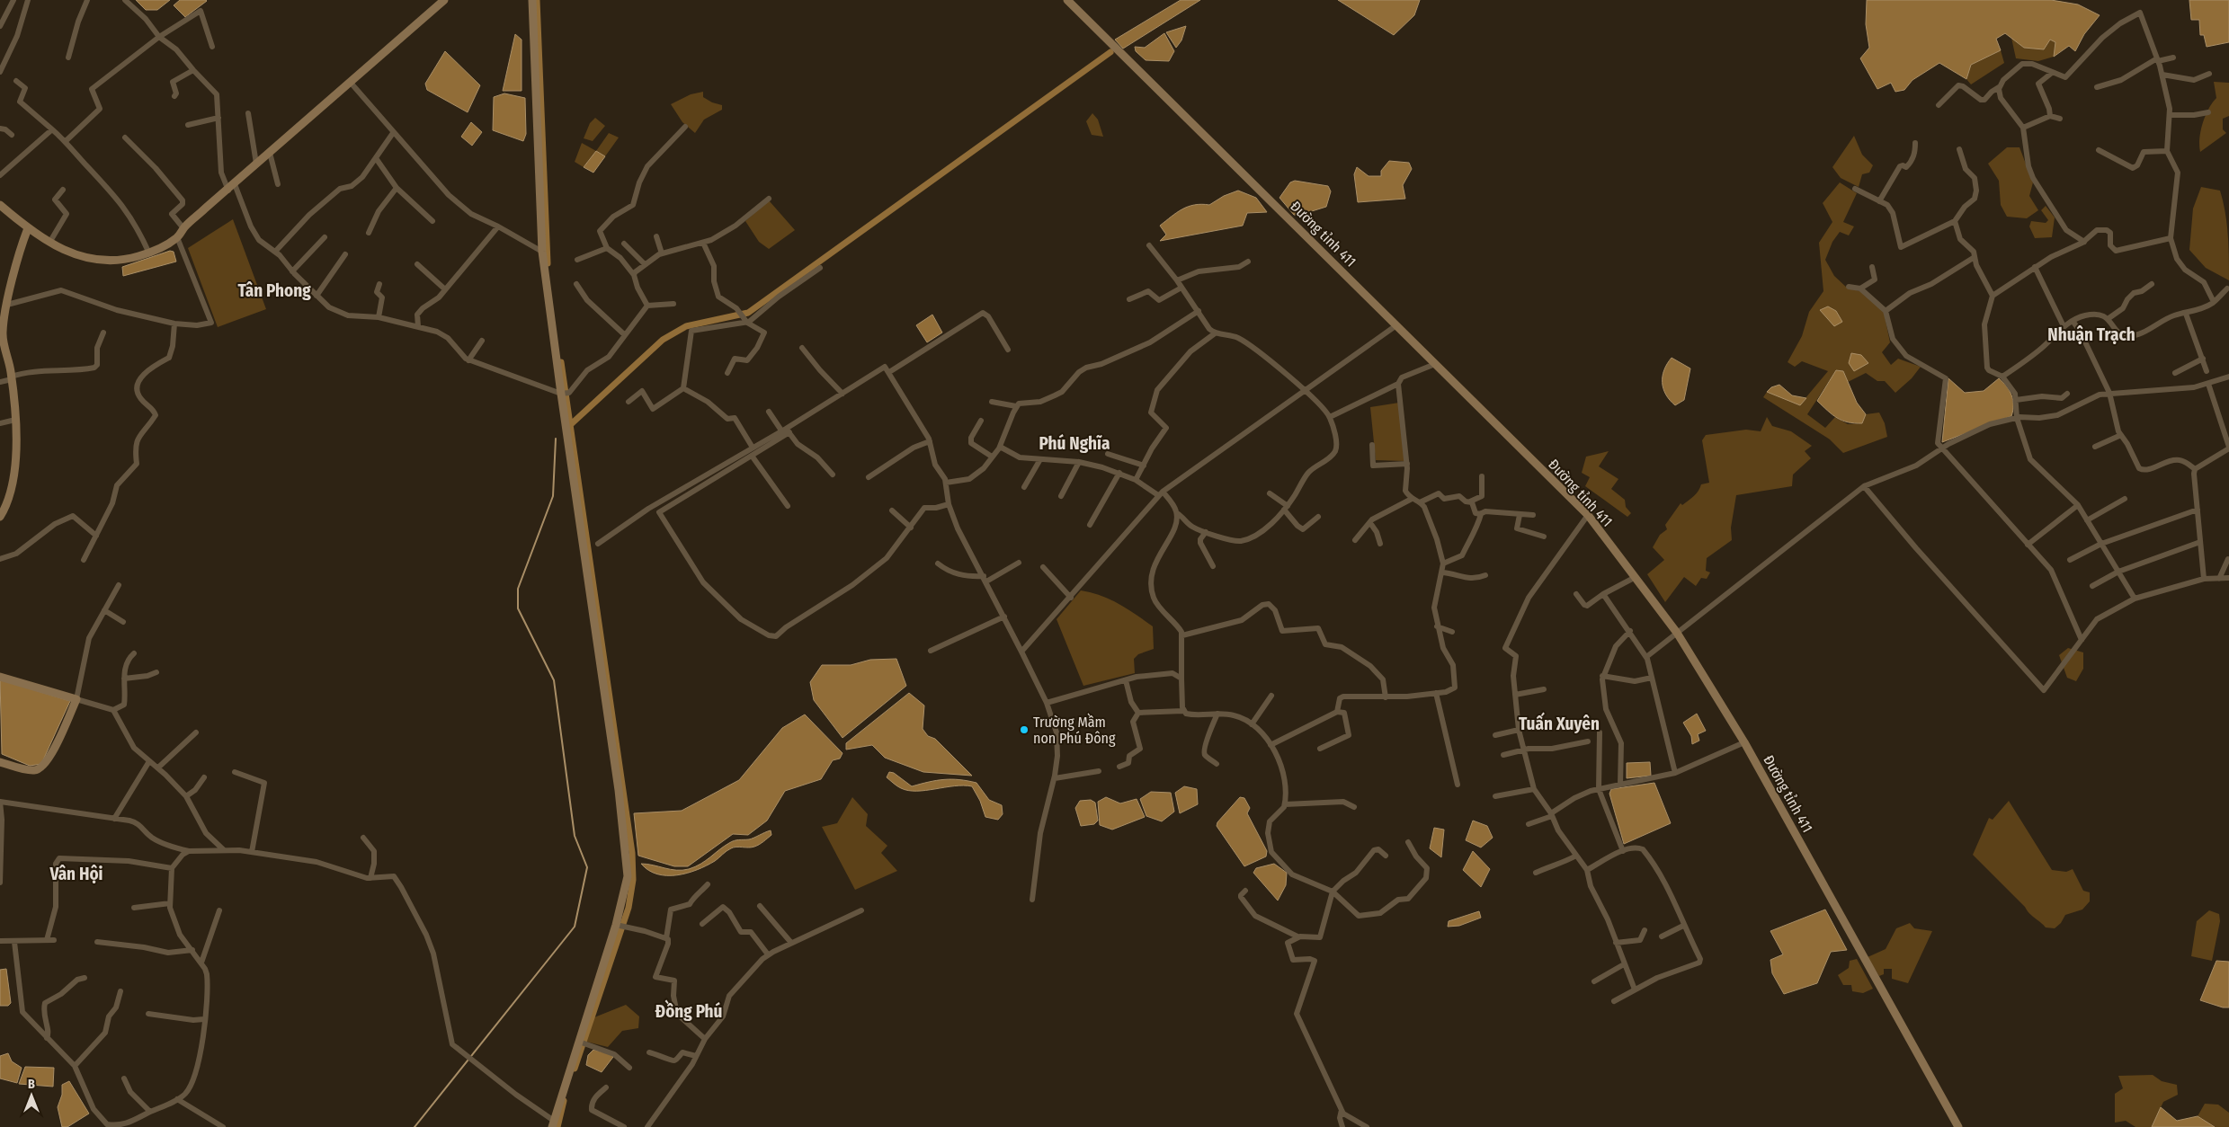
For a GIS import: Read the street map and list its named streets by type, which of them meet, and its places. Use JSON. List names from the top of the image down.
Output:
{
  "streets": {
    "main road": ["Đường tỉnh 411"]
  },
  "districts": [
    "Tân Phong",
    "Nhuận Trạch",
    "Phú Nghĩa",
    "Tuấn Xuyên",
    "Vân Hội",
    "Đồng Phú"
  ],
  "places": ["Trường Mầm non Phú Đông"],
  "north": "top"
}
